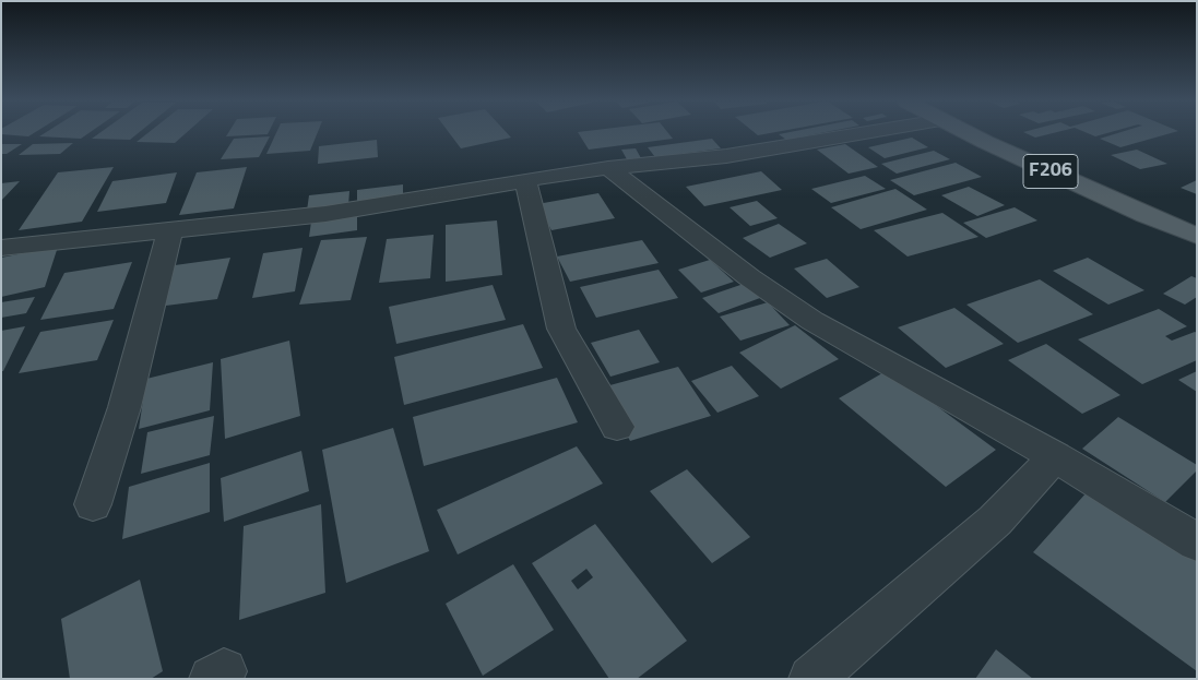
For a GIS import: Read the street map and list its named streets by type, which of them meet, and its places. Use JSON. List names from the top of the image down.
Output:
{
  "streets": {
    "main road": ["F206"]
  }
}
